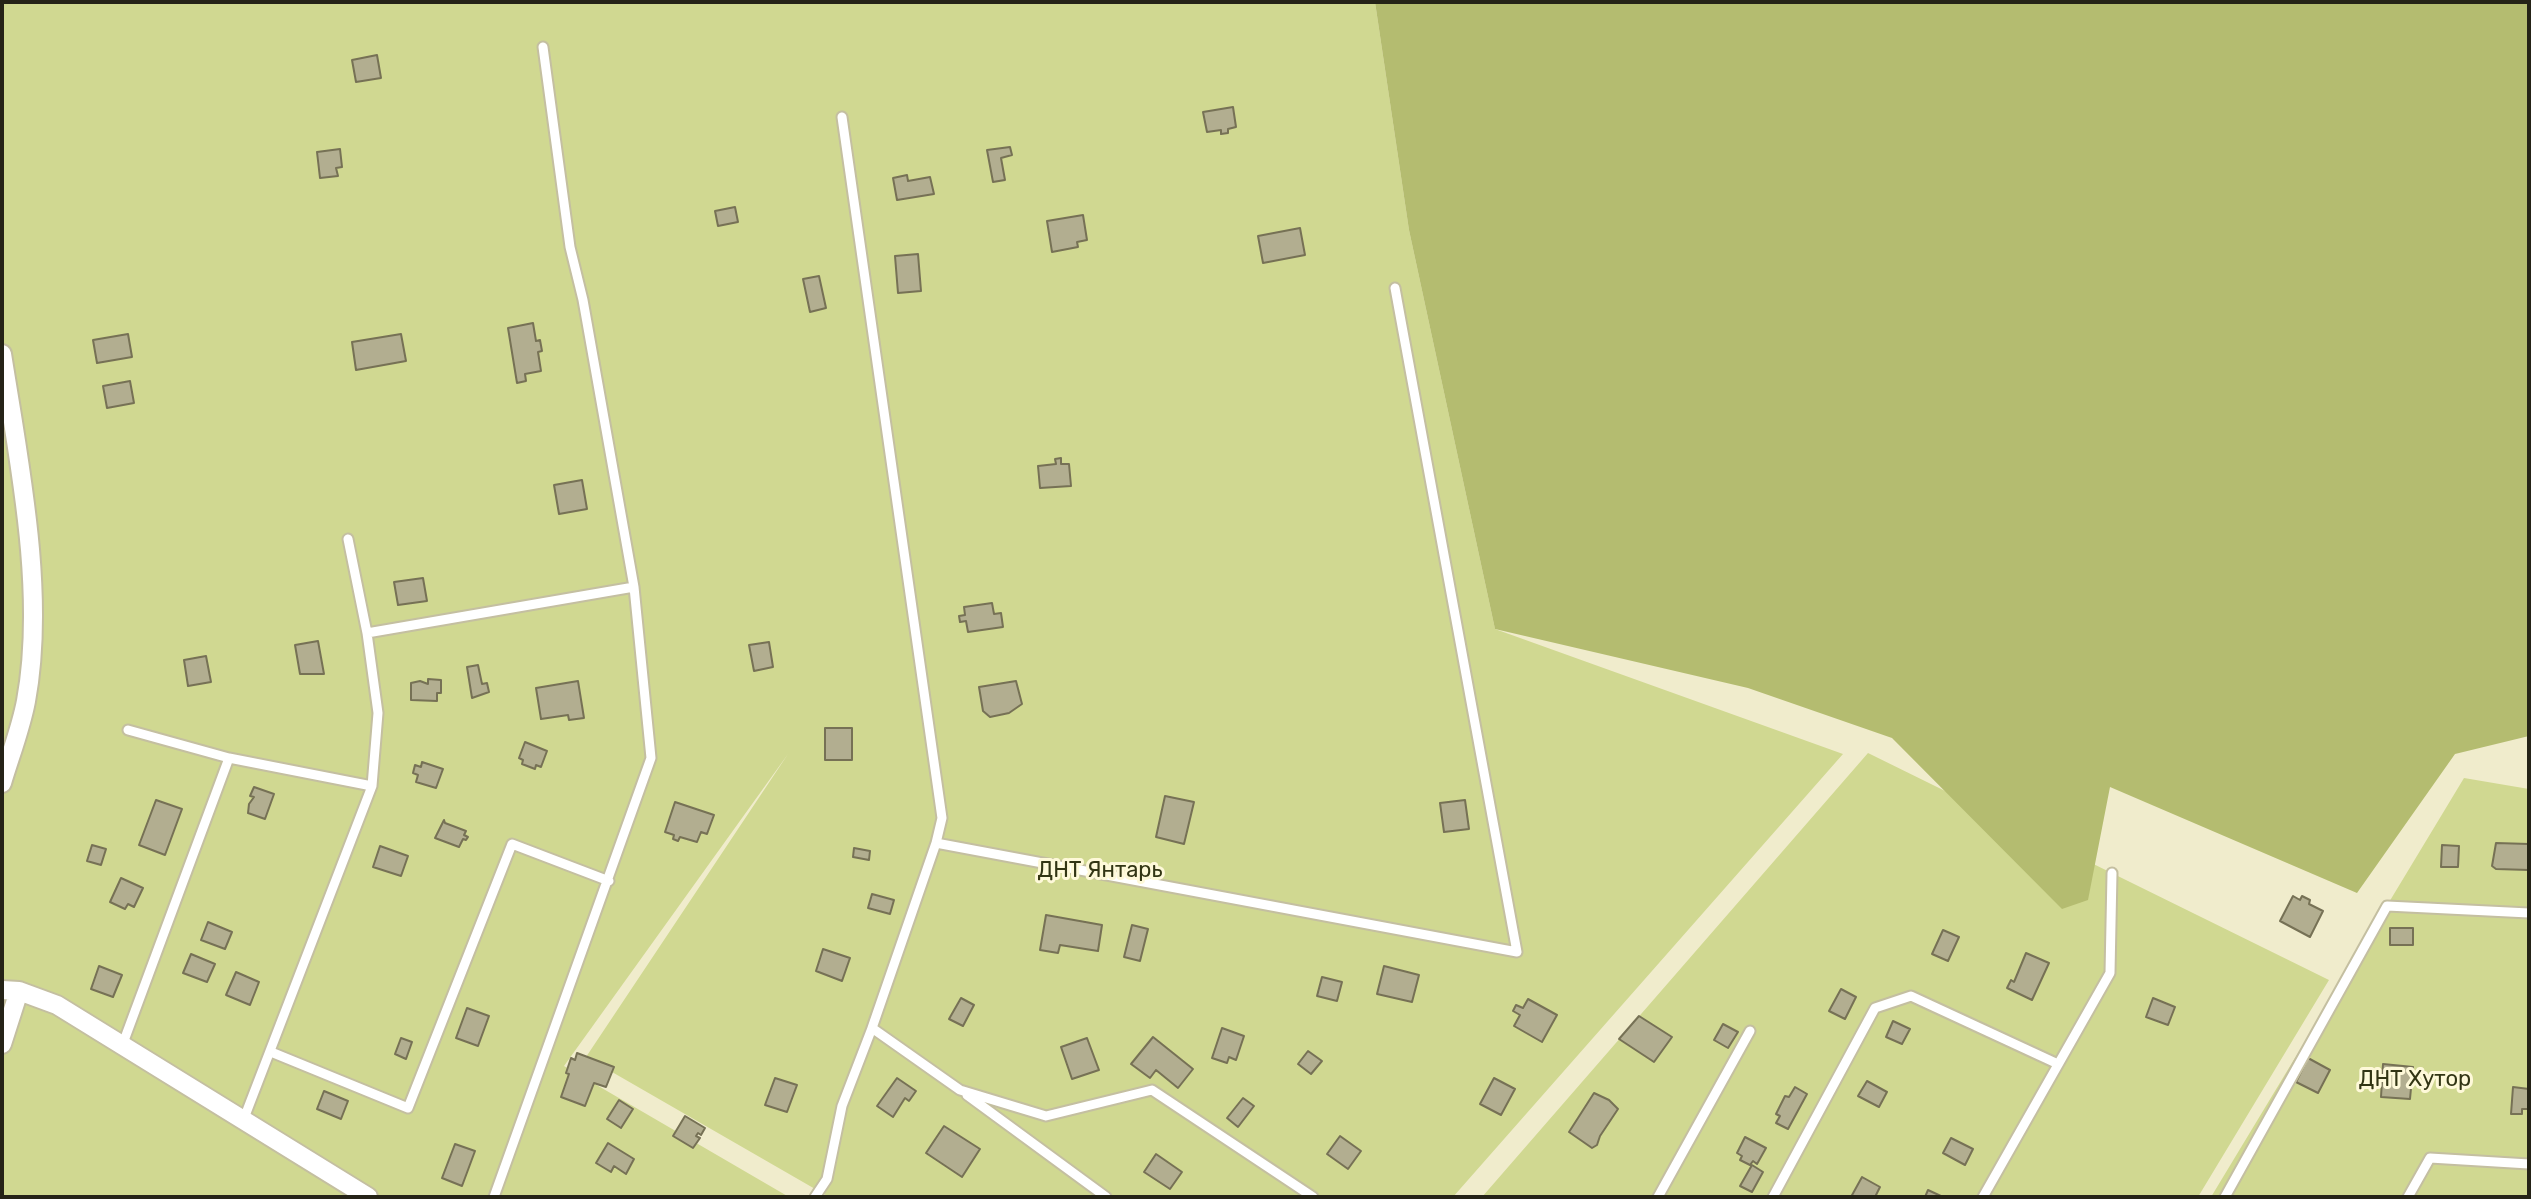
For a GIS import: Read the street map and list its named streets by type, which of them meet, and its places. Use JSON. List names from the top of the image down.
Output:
{
  "parks": ["ДНТ Янтарь", "ДНТ Хутор"]
}
